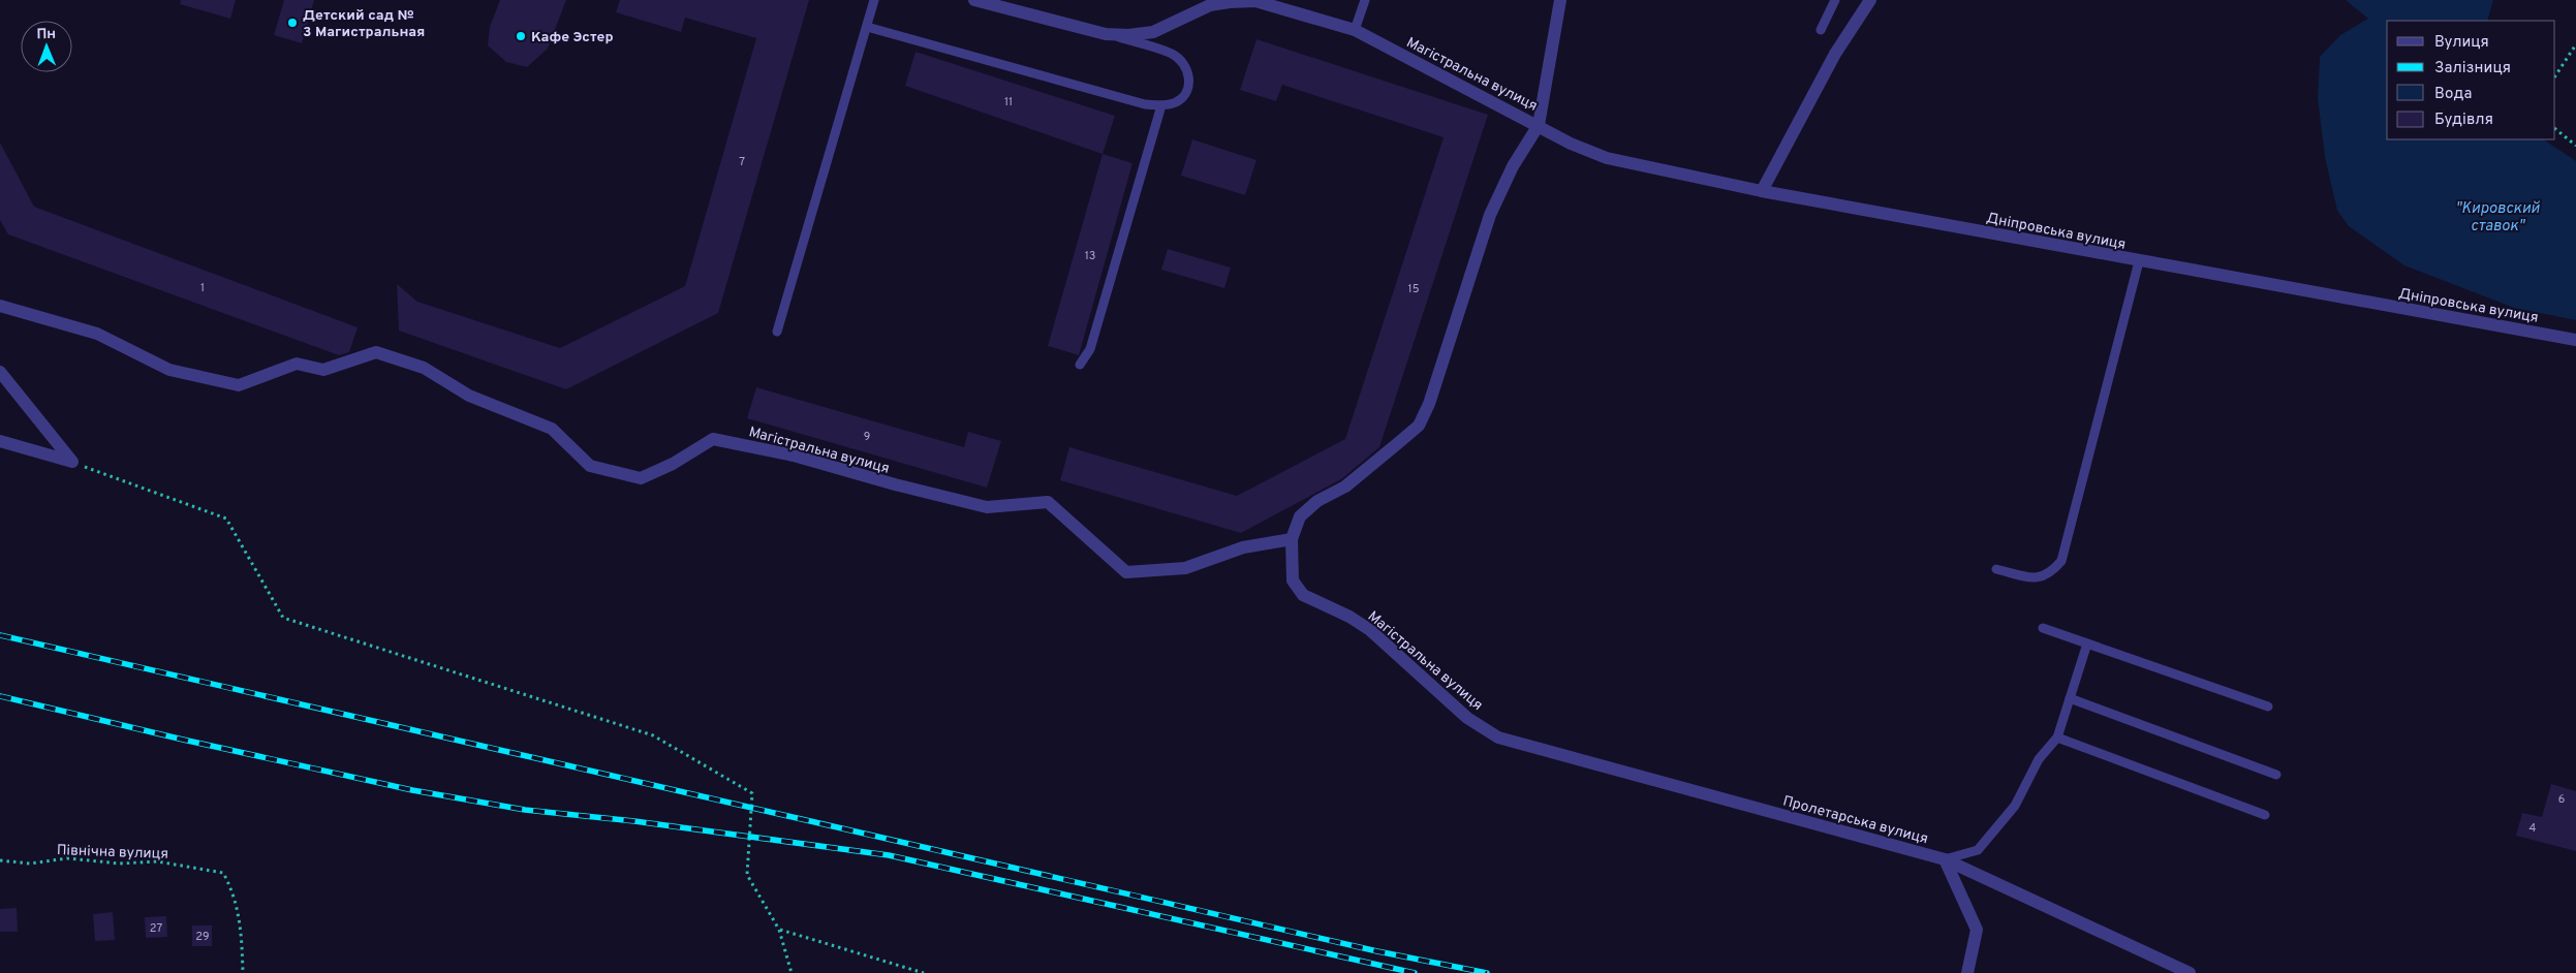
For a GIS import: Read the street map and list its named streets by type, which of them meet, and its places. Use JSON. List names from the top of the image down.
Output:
{
  "streets": {
    "street": ["Магістральна вулиця", "Дніпровська вулиця", "Пролетарська вулиця"],
    "path": ["Північна вулиця"]
  },
  "crossings": [
    ["Магістральна вулиця", "Дніпровська вулиця"],
    ["Магістральна вулиця", "Пролетарська вулиця"]
  ],
  "water": ["\"Кировский ставок\""],
  "places": ["Детский сад № 3 Магистральная", "Кафе Эстер"],
  "house_numbers": [
    "11",
    "7",
    "13",
    "1",
    "15",
    "9",
    "6",
    "4",
    "27",
    "29"
  ],
  "legend": [
    "Вулиця",
    "Залізниця",
    "Вода",
    "Будівля"
  ],
  "north": "top"
}
